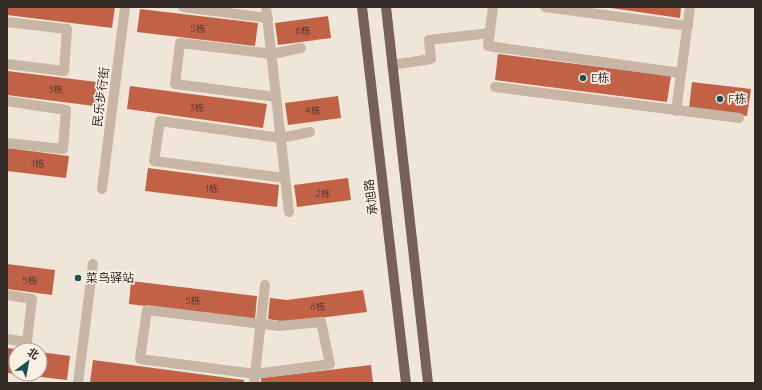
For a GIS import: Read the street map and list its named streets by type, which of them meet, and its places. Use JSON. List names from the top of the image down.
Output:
{
  "streets": {
    "main road": ["承旭路"],
    "street": ["民乐步行街"]
  },
  "places": ["E栋", "F栋", "菜鸟驿站"],
  "house_numbers": [
    "5栋",
    "6栋",
    "3栋",
    "3栋",
    "4栋",
    "1栋",
    "1栋",
    "2栋",
    "5栋",
    "5栋",
    "6栋"
  ],
  "north": "top right"
}
